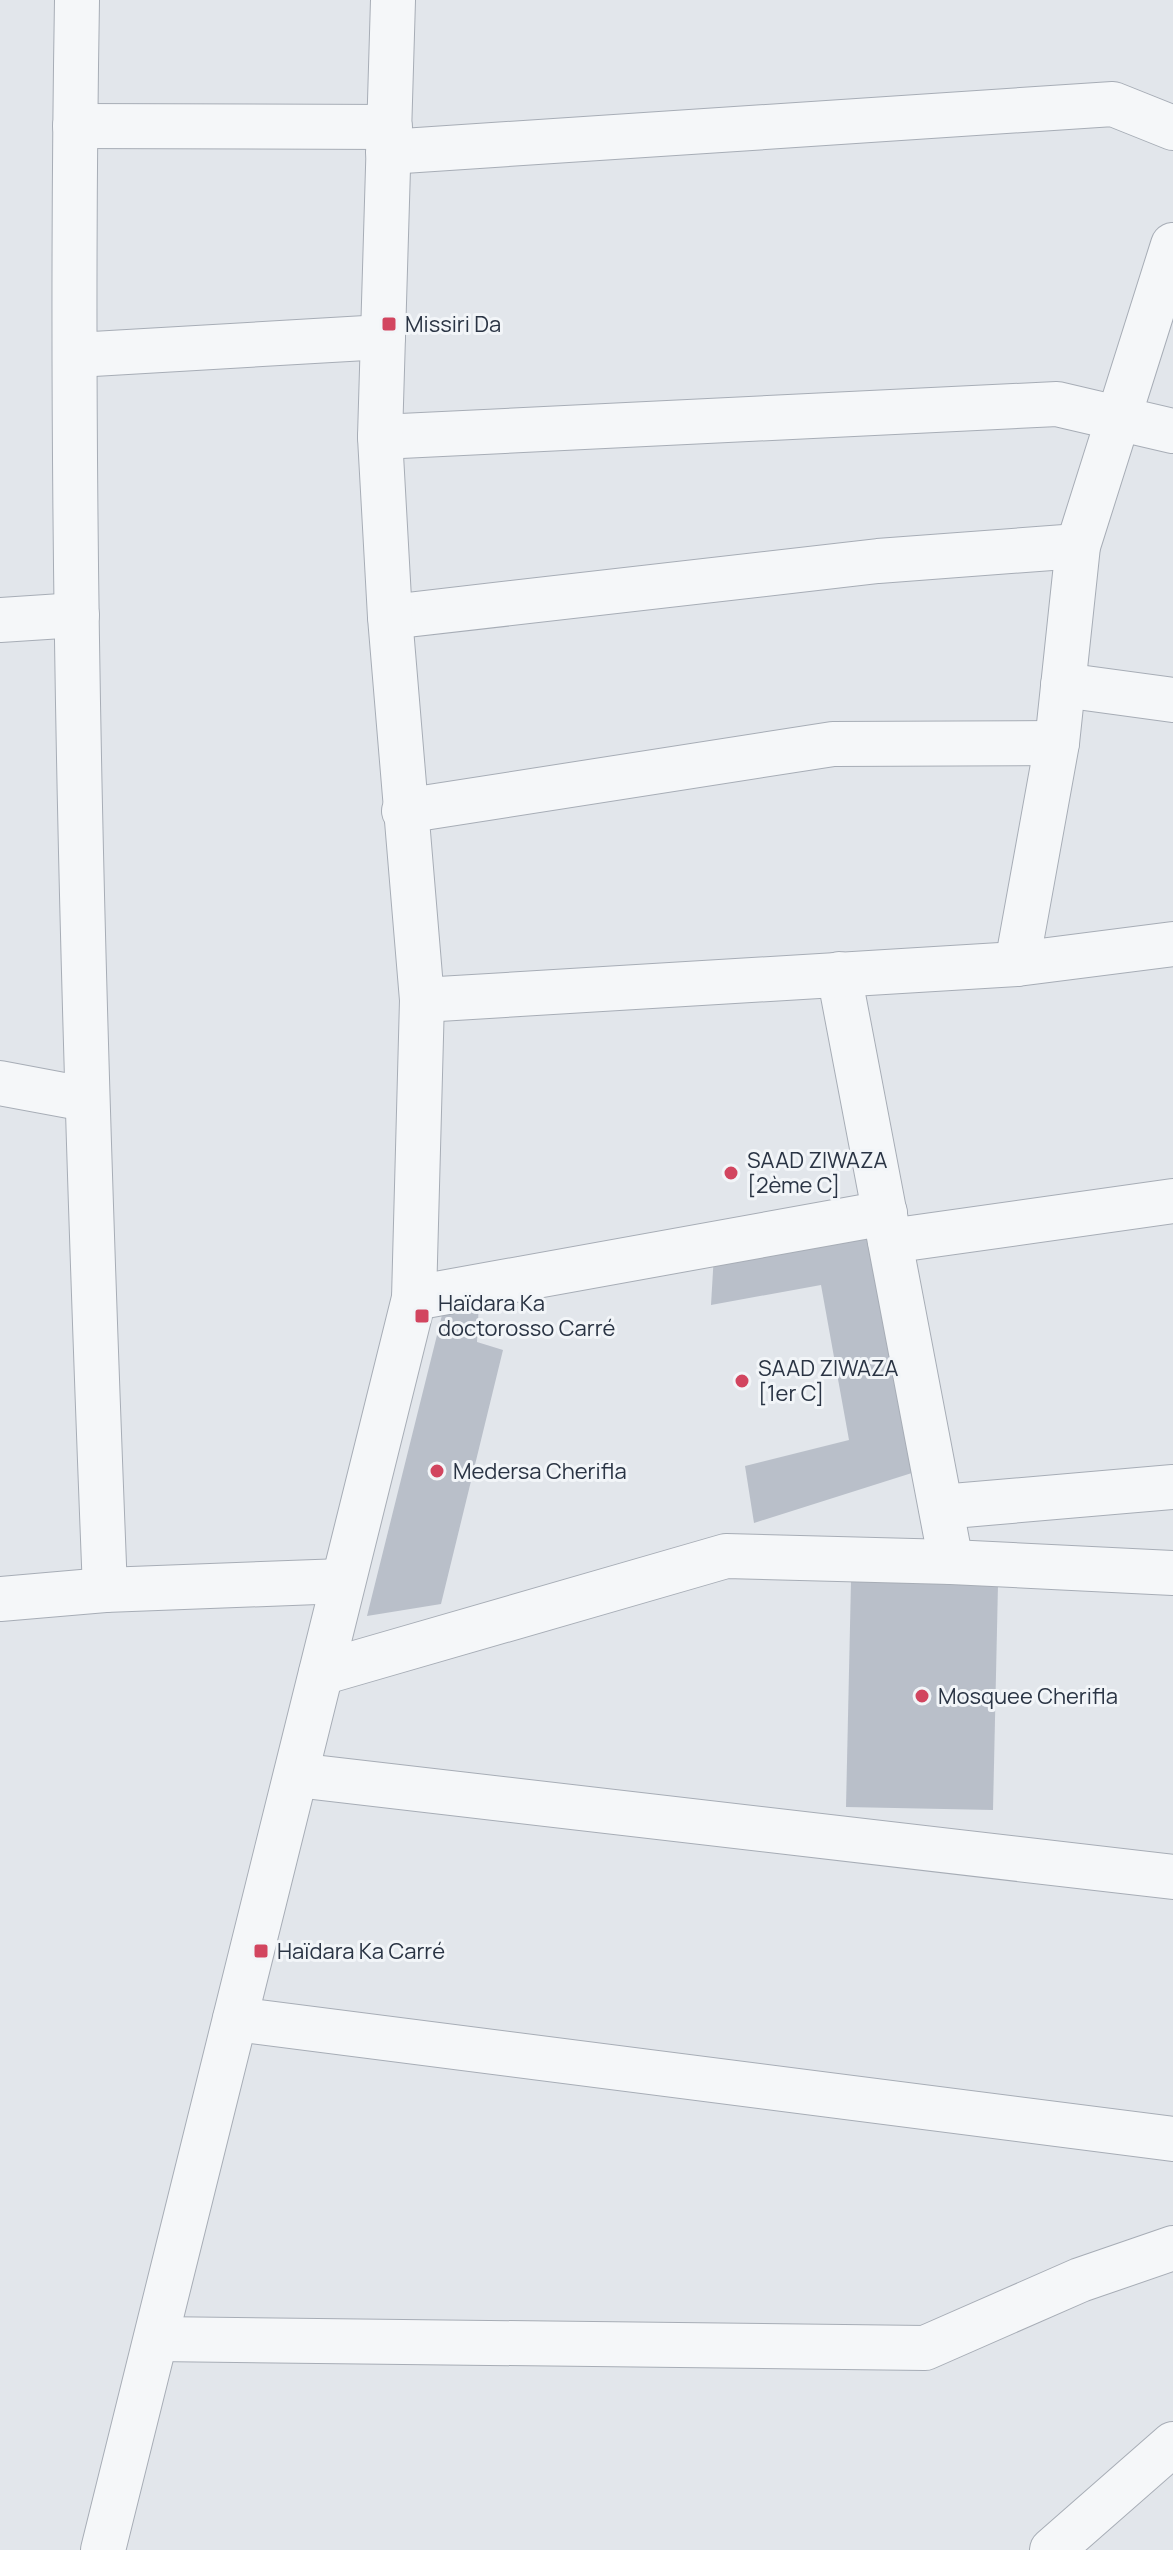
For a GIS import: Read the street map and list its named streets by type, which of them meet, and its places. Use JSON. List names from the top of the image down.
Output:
{
  "places": {
    "transit": ["Missiri Da", "Haïdara Ka doctorosso Carré", "Haïdara Ka Carré"],
    "other": [
      "SAAD ZIWAZA [2ème C]",
      "SAAD ZIWAZA [1er C]",
      "Medersa Cherifla",
      "Mosquee Cherifla"
    ]
  }
}
